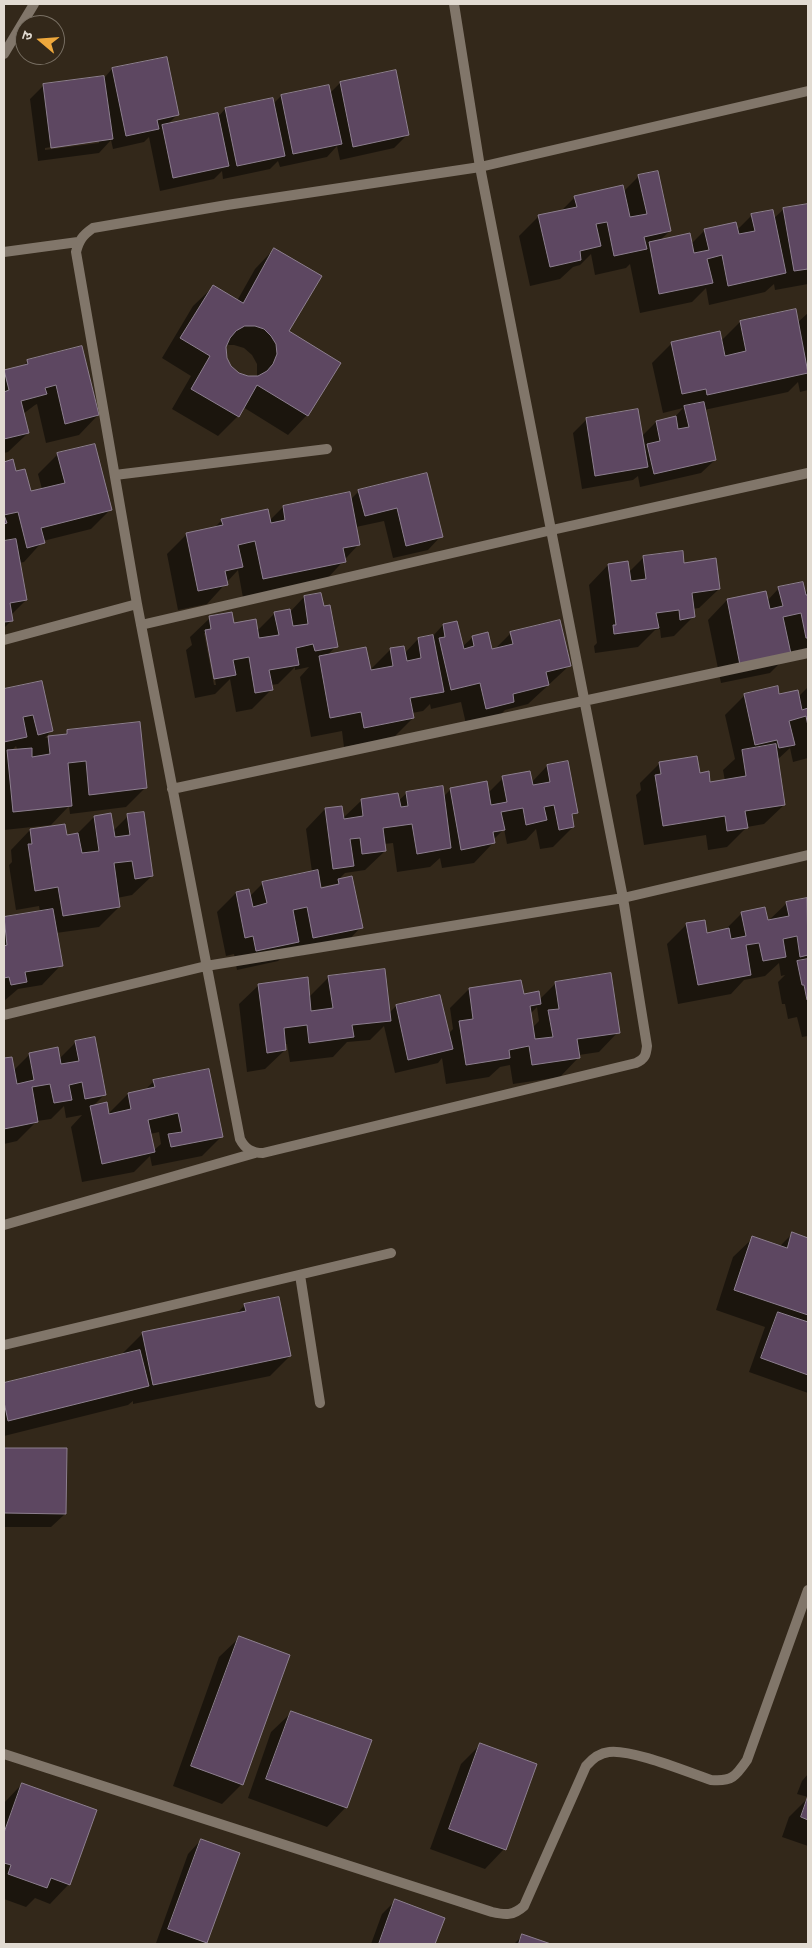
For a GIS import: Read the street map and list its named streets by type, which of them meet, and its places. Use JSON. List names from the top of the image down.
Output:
{
  "north": "left"
}
